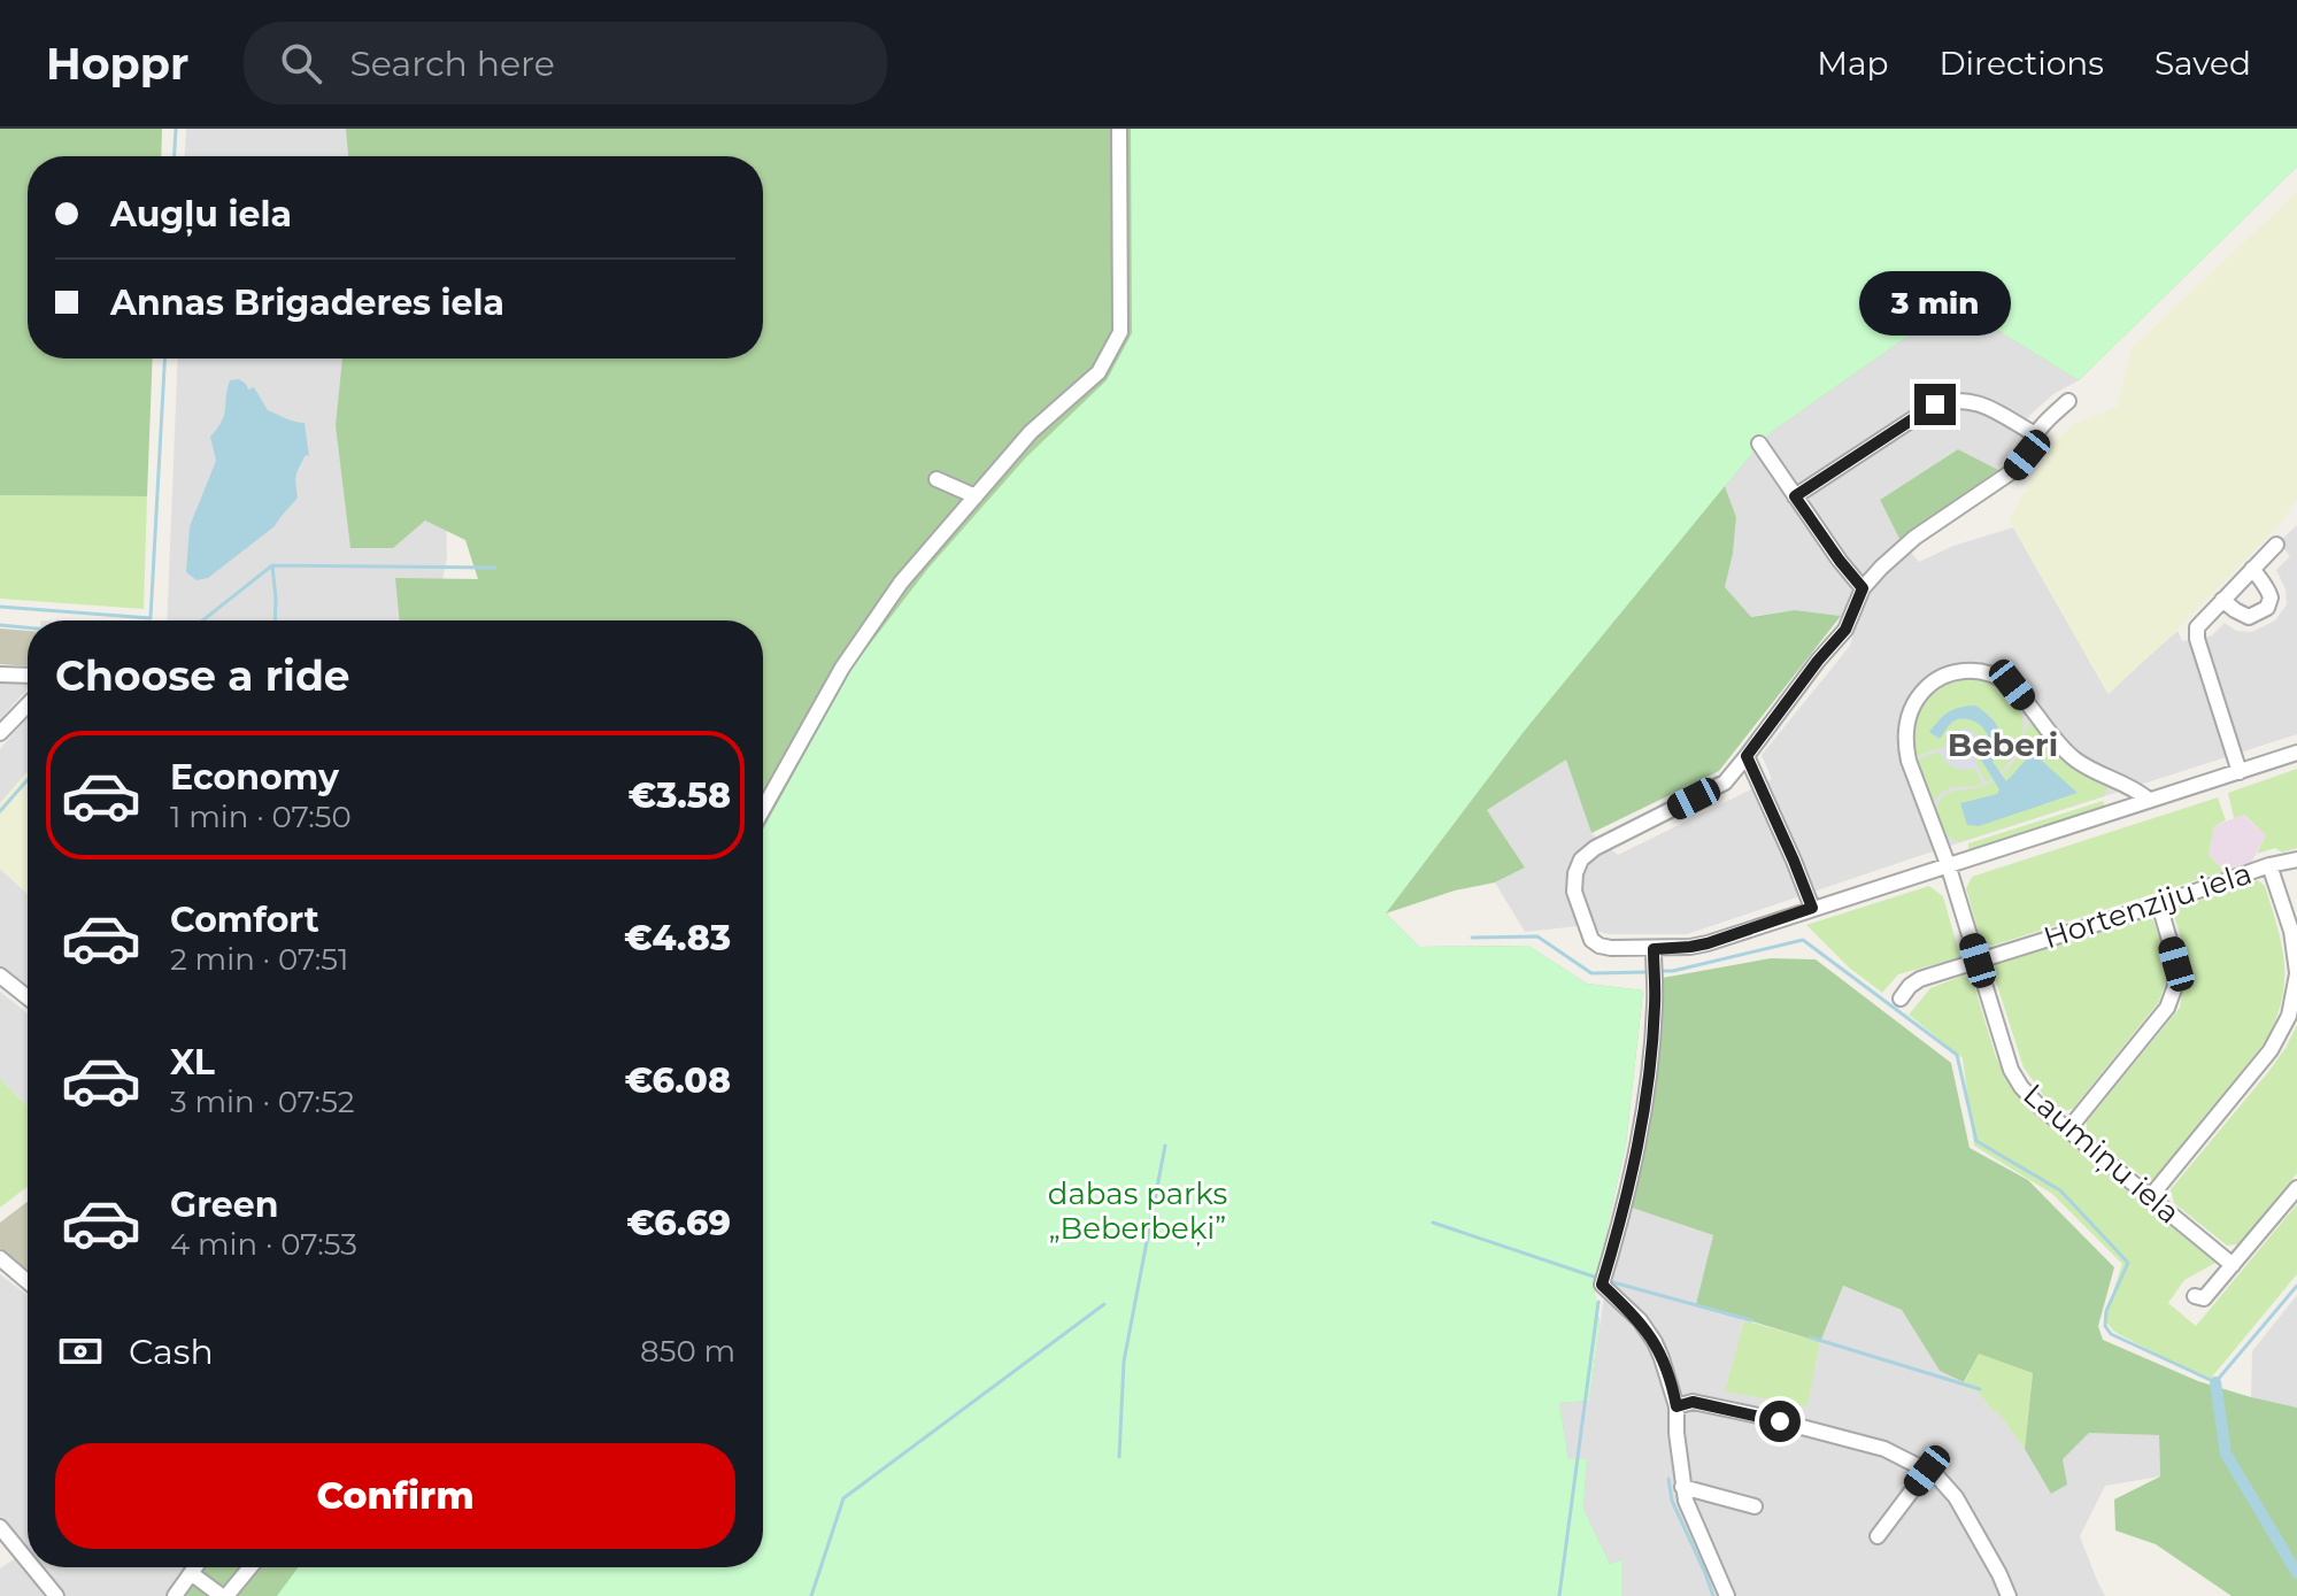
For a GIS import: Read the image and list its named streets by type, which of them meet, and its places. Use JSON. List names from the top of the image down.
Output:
{
  "streets": {
    "street": ["Hortenziju iela", "Laumiņu iela"]
  },
  "crossings": [
    ["Hortenziju iela", "Laumiņu iela"]
  ],
  "districts": ["Beberi"],
  "parks": ["dabas parks „Beberbeķi”"],
  "page": {
    "header": "Hoppr",
    "search": "Search here",
    "nav": ["Map", "Directions", "Saved"],
    "banner": ["Augļu iela", "Annas Brigaderes iela"],
    "bubble": "3 min",
    "heading": "Choose a ride",
    "list": [
      {
        "name": "Economy",
        "note": "1 min · 07:50",
        "value": "€3.58"
      },
      {
        "name": "Comfort",
        "note": "2 min · 07:51",
        "value": "€4.83"
      },
      {
        "name": "XL",
        "note": "3 min · 07:52",
        "value": "€6.08"
      },
      {
        "name": "Green",
        "note": "4 min · 07:53",
        "value": "€6.69"
      }
    ],
    "pay": ["Cash", "850 m"],
    "buttons": "Confirm"
  }
}
